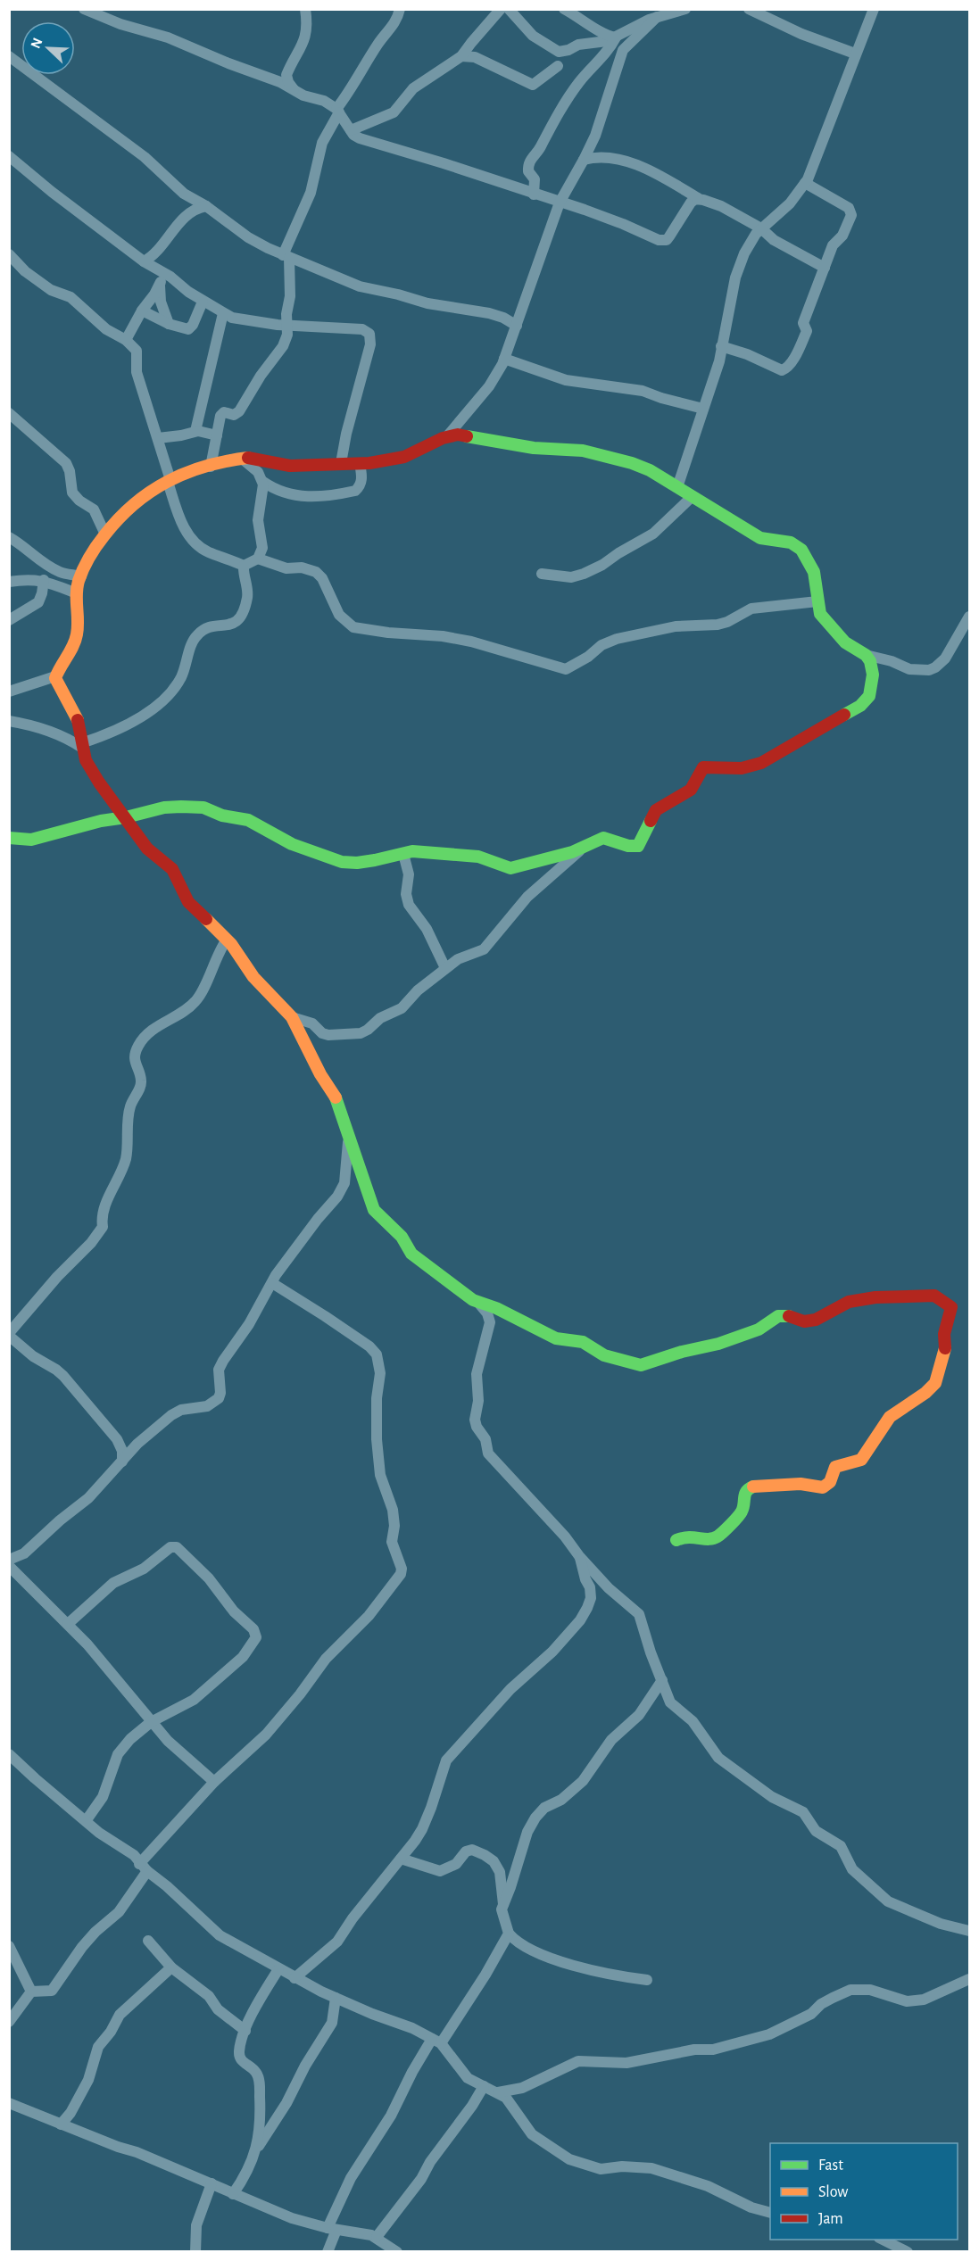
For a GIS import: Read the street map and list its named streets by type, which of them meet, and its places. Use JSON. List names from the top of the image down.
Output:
{
  "legend": ["Fast", "Slow", "Jam"],
  "north": "top left"
}
